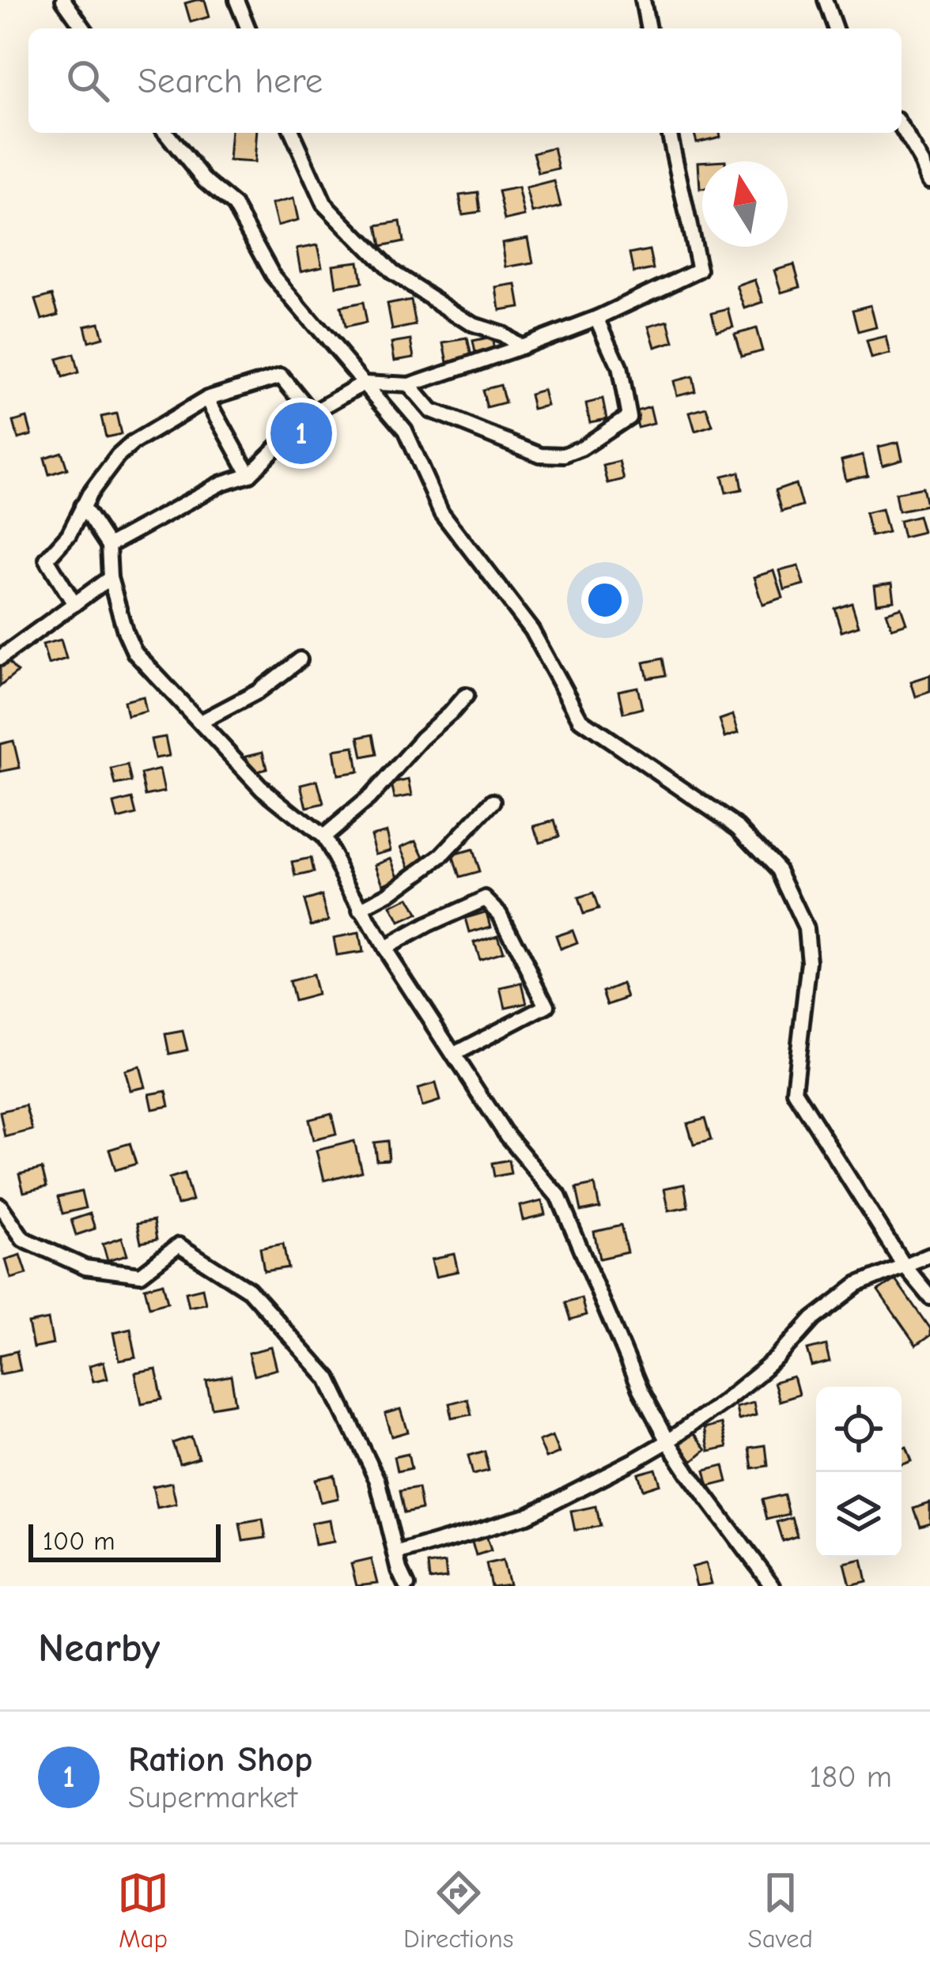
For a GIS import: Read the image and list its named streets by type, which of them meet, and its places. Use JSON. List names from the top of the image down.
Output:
{
  "scale_bar": "100 m",
  "north": "top",
  "page": {
    "search": "Search here",
    "pins": "1",
    "scale": "100 m",
    "heading": "Nearby",
    "list": [
      {
        "mark": "1",
        "name": "Ration Shop",
        "note": "Supermarket",
        "value": "180 m"
      }
    ],
    "nav": ["Map", "Directions", "Saved"]
  }
}
